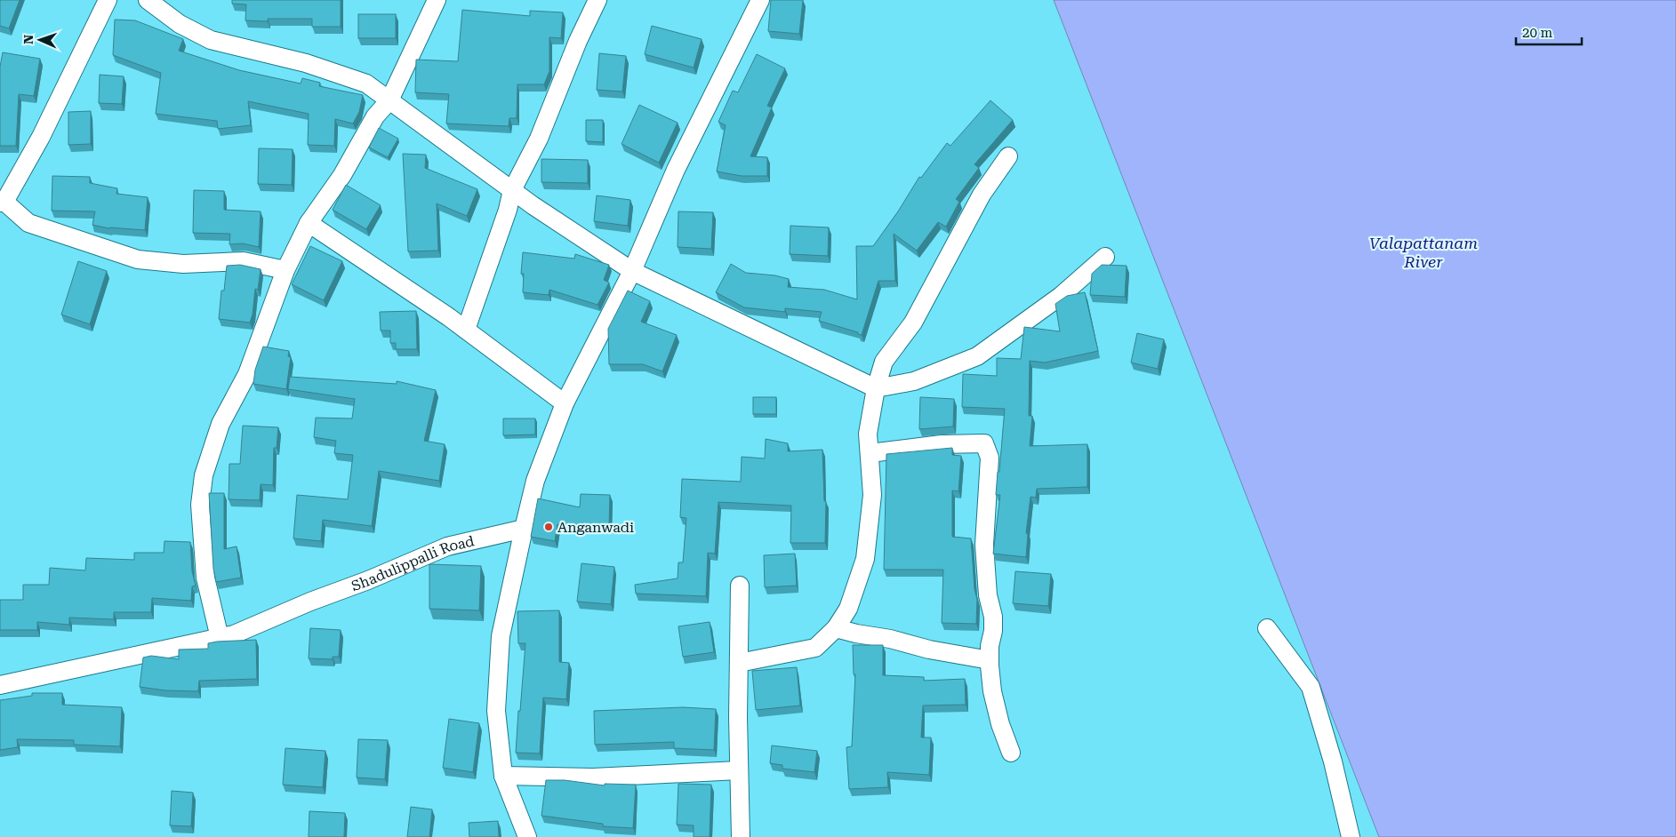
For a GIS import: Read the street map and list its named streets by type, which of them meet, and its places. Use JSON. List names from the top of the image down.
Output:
{
  "streets": {
    "street": ["Shadulippalli Road"]
  },
  "water": ["Valapattanam River"],
  "places": ["Anganwadi"],
  "scale_bar": "20 m",
  "north": "left"
}
